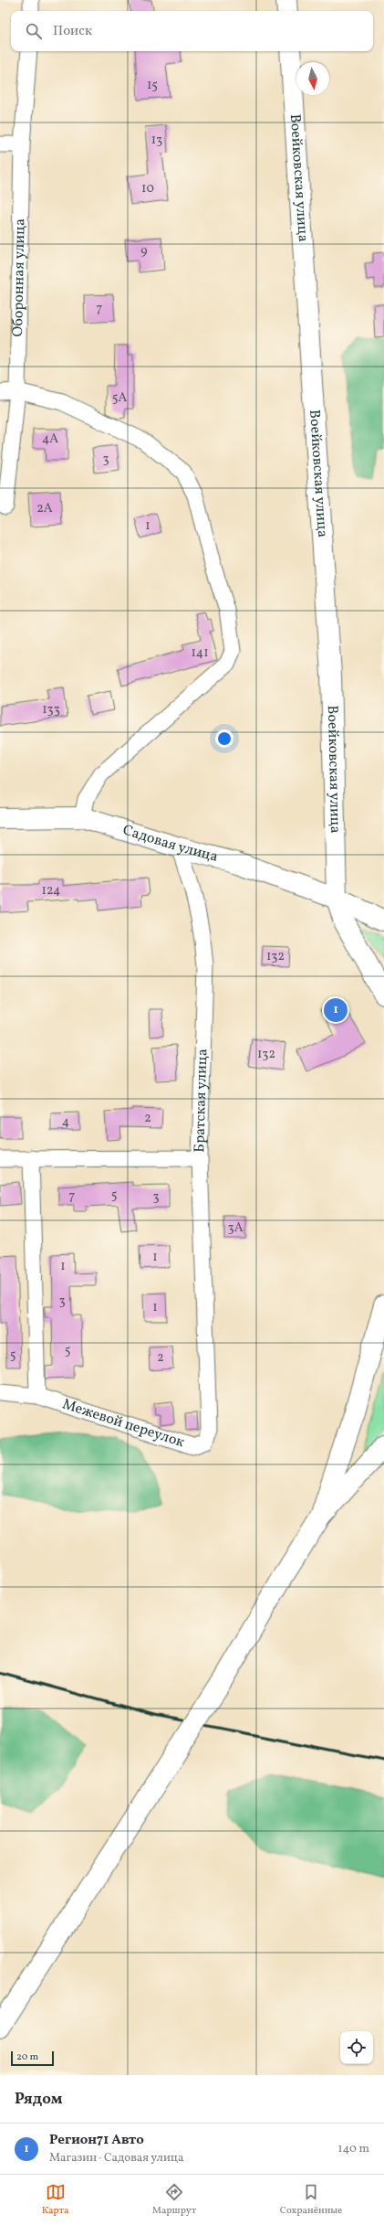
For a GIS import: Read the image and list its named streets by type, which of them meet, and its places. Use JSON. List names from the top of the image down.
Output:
{
  "streets": {
    "main road": ["Воейковская улица", "Садовая улица"],
    "street": ["Оборонная улица", "Братская улица", "Межевой переулок"]
  },
  "crossings": [
    ["Воейковская улица", "Садовая улица"],
    ["Садовая улица", "Братская улица"],
    ["Братская улица", "Межевой переулок"]
  ],
  "house_numbers": [
    "15",
    "13",
    "10",
    "9",
    "7",
    "5А",
    "4А",
    "3",
    "2А",
    "1",
    "141",
    "133",
    "124",
    "132",
    "132",
    "2",
    "4",
    "5",
    "7",
    "3",
    "3А",
    "1",
    "1",
    "3",
    "1",
    "5",
    "5",
    "2"
  ],
  "scale_bar": "20 m",
  "north": "bottom",
  "page": {
    "search": "Поиск",
    "pins": "1",
    "scale": "20 m",
    "heading": "Рядом",
    "list": [
      {
        "mark": "1",
        "name": "Регион71 Авто",
        "note": "Магазин · Садовая улица",
        "value": "140 m"
      }
    ],
    "nav": ["Карта", "Маршрут", "Сохранённые"]
  }
}
